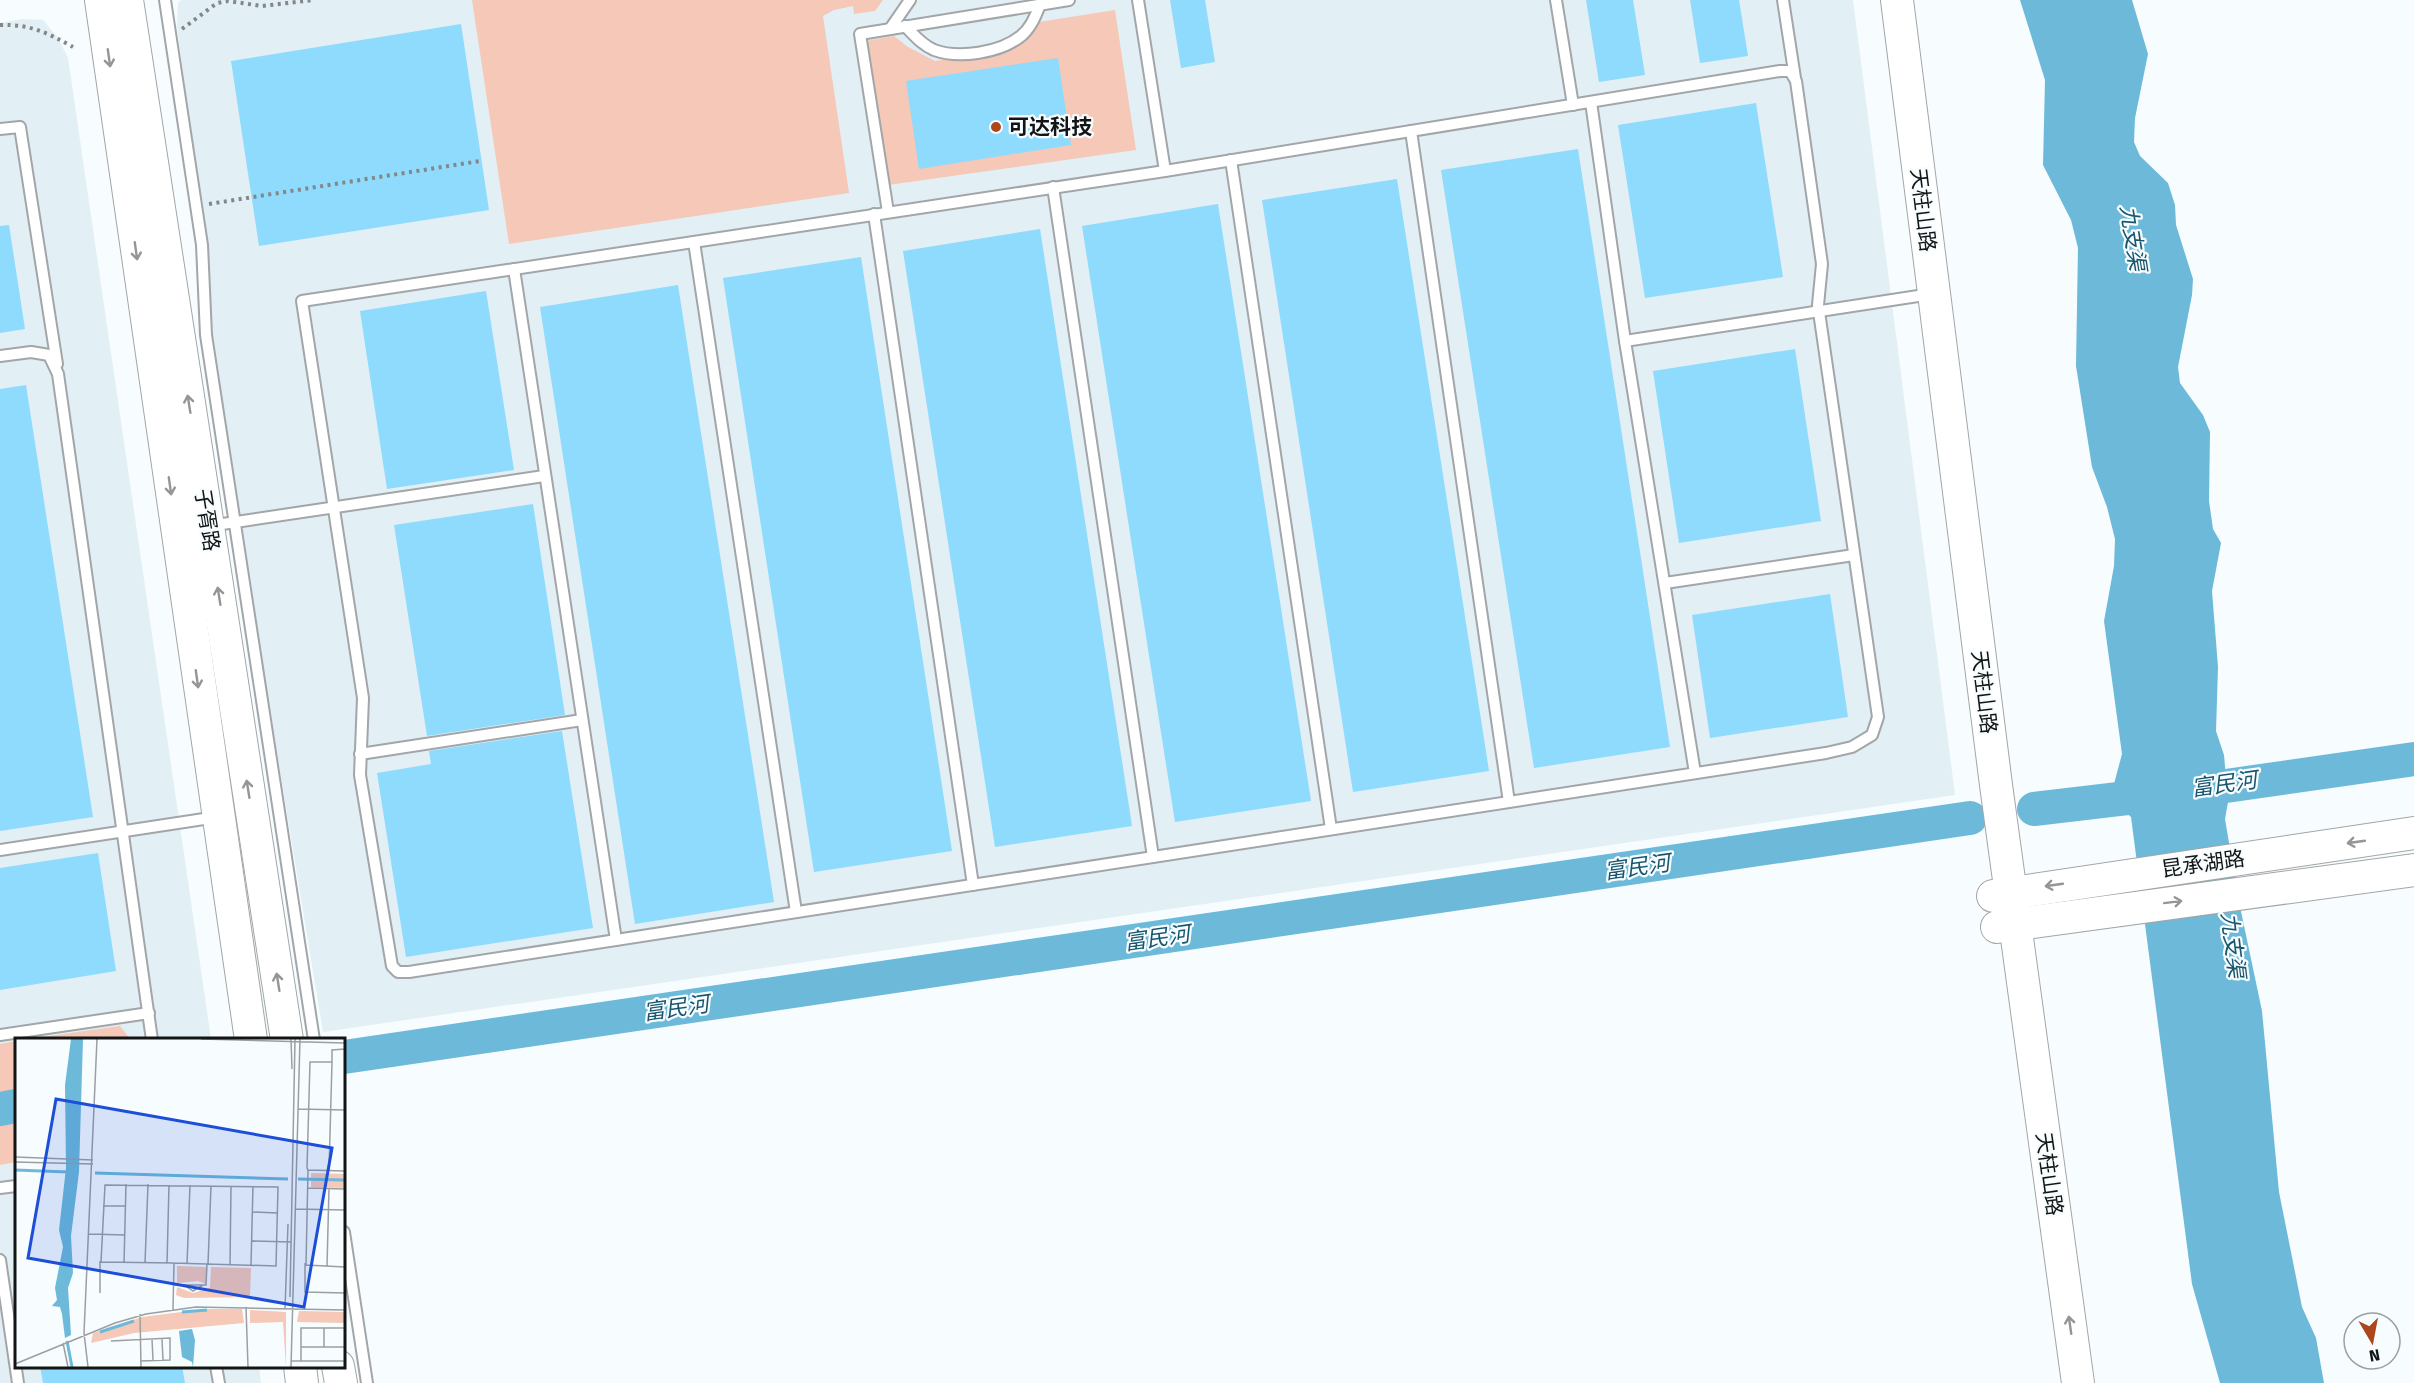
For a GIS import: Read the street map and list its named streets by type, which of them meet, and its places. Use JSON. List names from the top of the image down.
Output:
{
  "streets": {
    "street": ["天柱山路", "子胥路", "昆承湖路"]
  },
  "crossings": [
    ["天柱山路", "昆承湖路"]
  ],
  "water": ["九支渠", "富民河"],
  "places": ["可达科技"],
  "north": "bottom"
}
